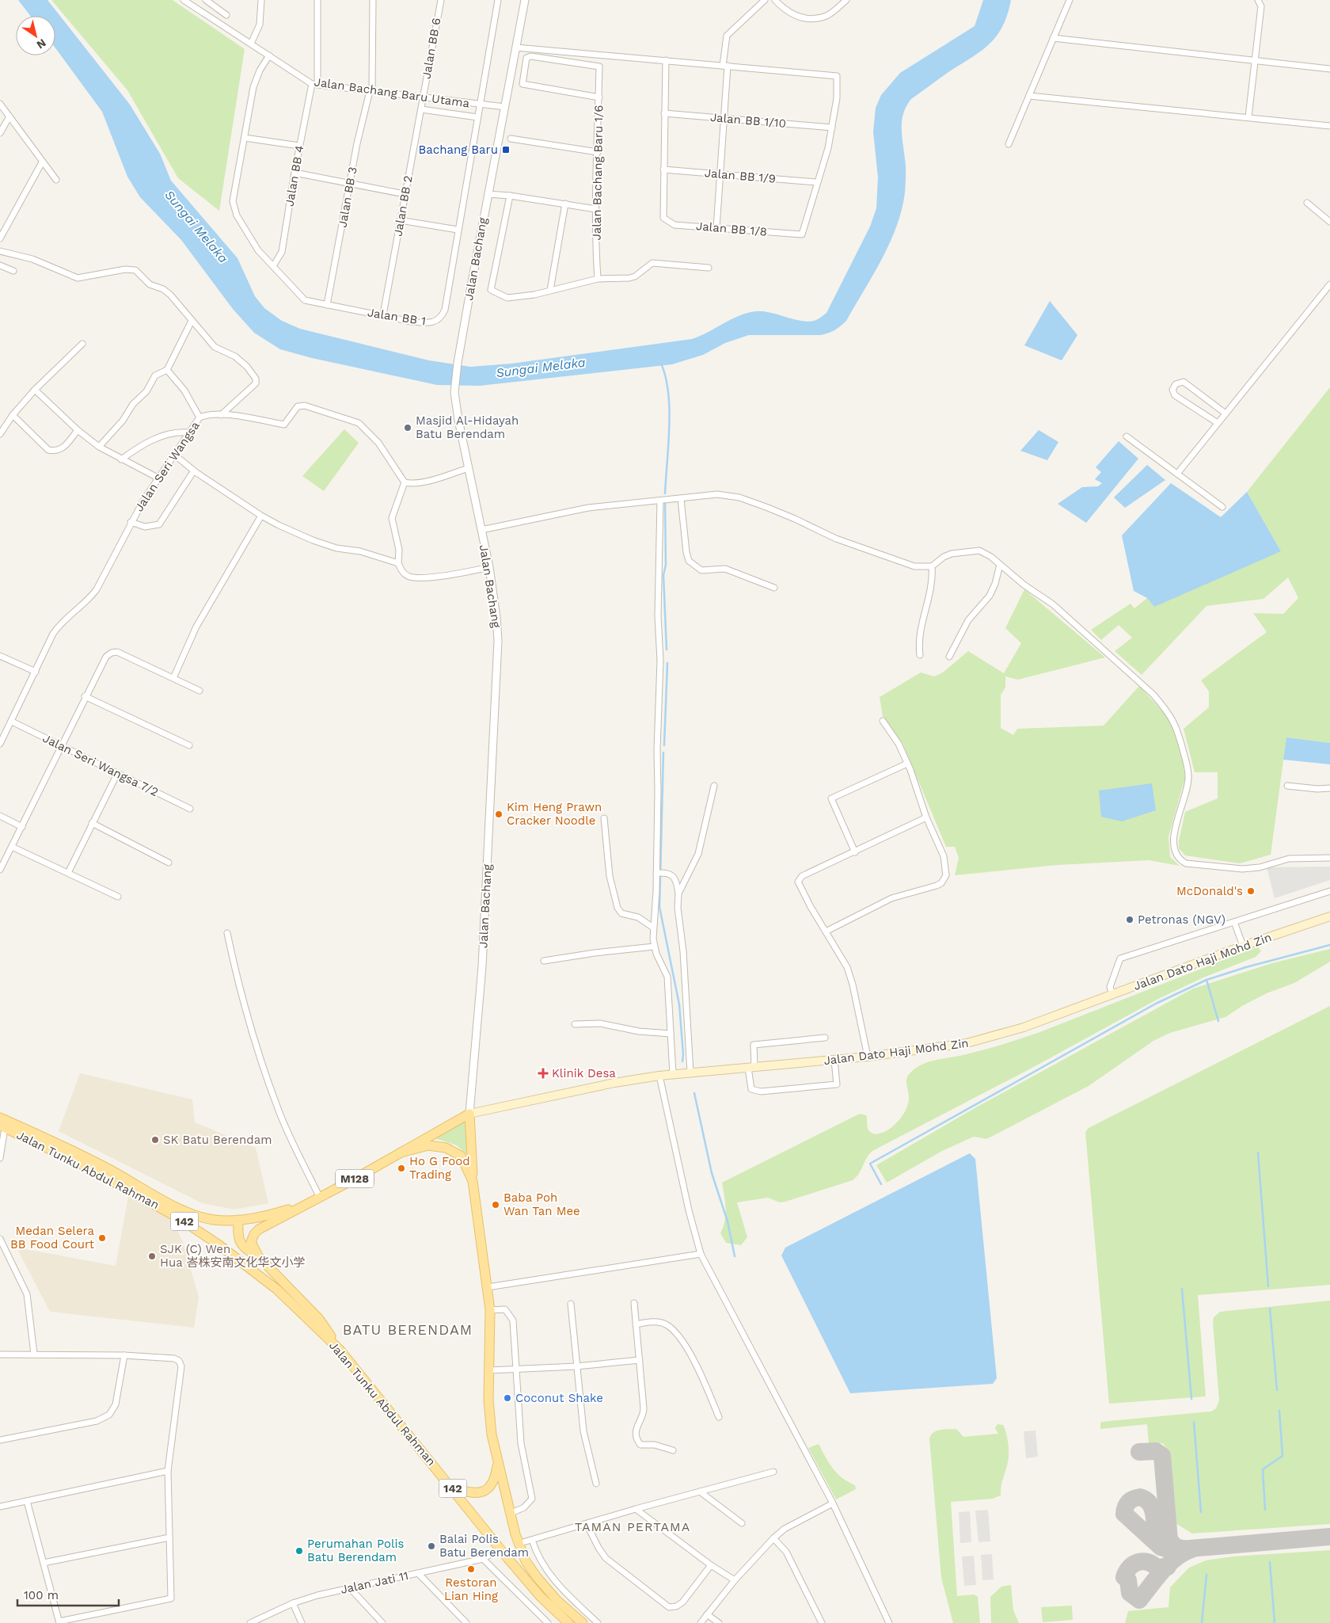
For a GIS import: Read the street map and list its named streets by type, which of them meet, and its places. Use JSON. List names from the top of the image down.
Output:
{
  "streets": {
    "main road": [
      "Jalan Bachang",
      "Jalan Dato Haji Mohd Zin",
      "Jalan Tunku Abdul Rahman",
      "M128",
      "142"
    ],
    "street": [
      "Jalan BB 6",
      "Jalan Bachang Baru Utama",
      "Jalan BB 1/10",
      "Jalan Bachang Baru 1/6",
      "Jalan BB 4",
      "Jalan BB 1/9",
      "Jalan BB 3",
      "Jalan BB 2",
      "Jalan BB 1/8",
      "Jalan BB 1",
      "Jalan Seri Wangsa",
      "Jalan Seri Wangsa 7/2",
      "Jalan Jati 11"
    ]
  },
  "crossings": [
    ["Jalan BB 6", "Jalan Bachang Baru Utama"],
    ["Jalan BB 6", "Jalan BB 2"],
    ["Jalan Bachang Baru Utama", "Jalan BB 4"],
    ["Jalan Bachang Baru Utama", "Jalan BB 3"],
    ["Jalan Bachang Baru Utama", "Jalan BB 2"],
    ["Jalan Bachang Baru Utama", "Jalan Bachang"],
    ["Jalan Bachang Baru Utama", "Jalan BB 1"],
    ["Jalan BB 4", "Jalan BB 1"],
    ["Jalan BB 1/9", "Jalan BB 1/8"],
    ["Jalan BB 3", "Jalan BB 1"],
    ["Jalan BB 2", "Jalan BB 1"],
    ["Jalan Bachang", "Jalan Dato Haji Mohd Zin"],
    ["Jalan Bachang", "M128"],
    ["Jalan Seri Wangsa", "Jalan Seri Wangsa 7/2"],
    ["Jalan Dato Haji Mohd Zin", "M128"],
    ["Jalan Tunku Abdul Rahman", "M128"],
    ["Jalan Tunku Abdul Rahman", "Jalan Jati 11"]
  ],
  "districts": ["BATU BERENDAM", "TAMAN PERTAMA"],
  "water": ["Sungai Melaka"],
  "places": {
    "transit": ["Bachang Baru"],
    "other": [
      "Masjid Al-Hidayah Batu Berendam",
      "Kim Heng Prawn Cracker Noodle",
      "McDonald's",
      "Petronas (NGV)",
      "SK Batu Berendam",
      "Ho G Food Trading",
      "Baba Poh Wan Tan Mee",
      "Medan Selera BB Food Court",
      "SJK (C) Wen Hua 峇株安南文化华文小学",
      "Coconut Shake",
      "Balai Polis Batu Berendam",
      "Perumahan Polis Batu Berendam",
      "Restoran Lian Hing"
    ],
    "health": ["Klinik Desa"]
  },
  "scale_bar": "100 m",
  "north": "bottom right"
}
